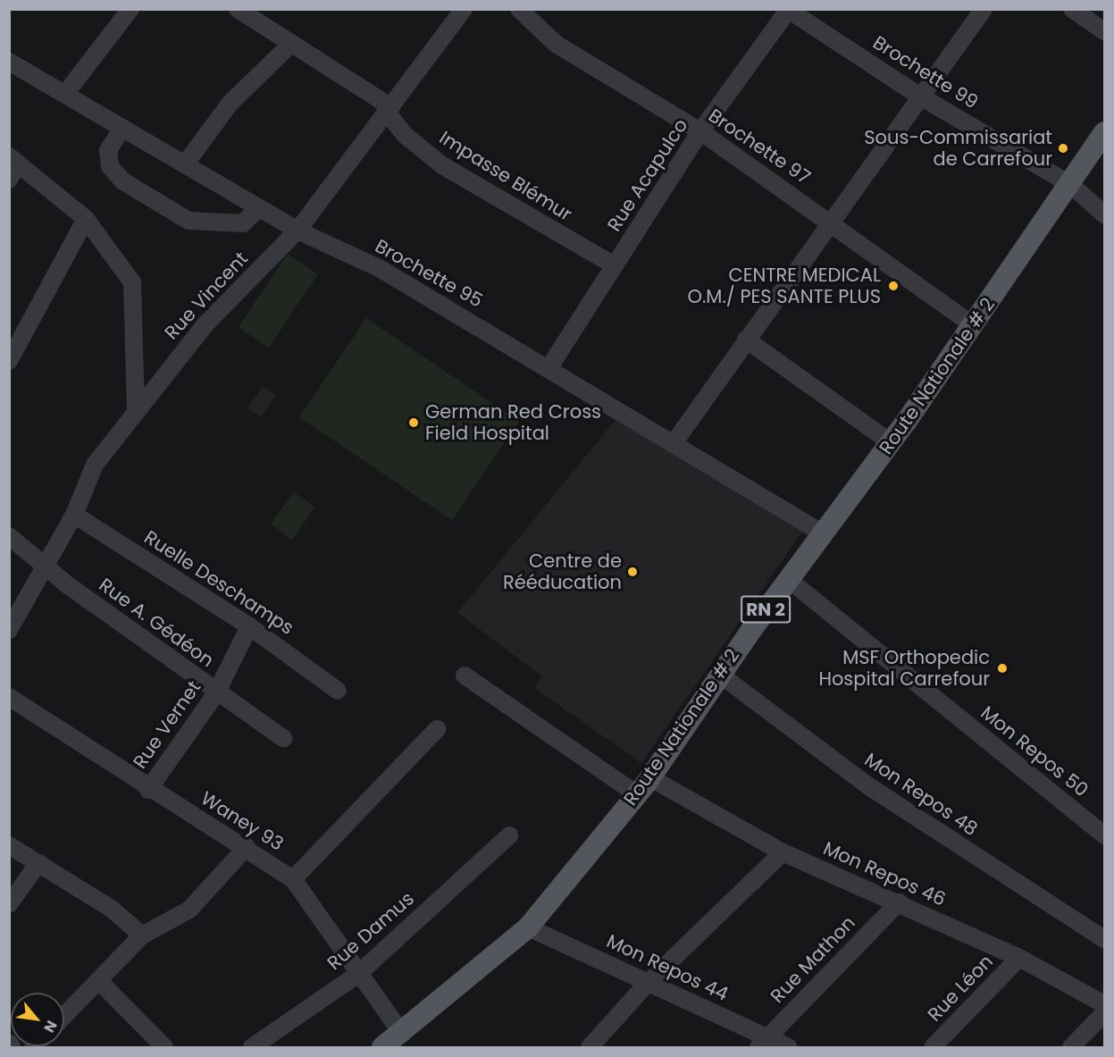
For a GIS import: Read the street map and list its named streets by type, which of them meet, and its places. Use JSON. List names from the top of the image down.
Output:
{
  "streets": {
    "main road": ["Route Nationale # 2", "RN 2"],
    "street": [
      "Brochette 99",
      "Brochette 97",
      "Rue Acapulco",
      "Impasse Blémur",
      "Brochette 95",
      "Rue Vincent",
      "Ruelle Deschamps",
      "Rue A. Gédéon",
      "Rue Vernet",
      "Mon Repos 50",
      "Mon Repos 48",
      "Waney 93",
      "Mon Repos 46",
      "Rue Damus",
      "Rue Mathon",
      "Mon Repos 44",
      "Rue Léon"
    ]
  },
  "crossings": [
    ["Brochette 99", "Rue Acapulco"],
    ["Brochette 99", "Route Nationale # 2"],
    ["Brochette 97", "Rue Acapulco"],
    ["Brochette 97", "Route Nationale # 2"],
    ["Rue Acapulco", "Impasse Blémur"],
    ["Rue Acapulco", "Brochette 95"],
    ["Impasse Blémur", "Rue Vincent"],
    ["Brochette 95", "Rue Vincent"],
    ["Brochette 95", "Route Nationale # 2"],
    ["Rue Vincent", "Ruelle Deschamps"],
    ["Rue Vincent", "Rue A. Gédéon"],
    ["Route Nationale # 2", "Mon Repos 50"],
    ["Route Nationale # 2", "Mon Repos 48"],
    ["Route Nationale # 2", "Waney 93"],
    ["Route Nationale # 2", "Mon Repos 46"],
    ["Route Nationale # 2", "Mon Repos 44"],
    ["Ruelle Deschamps", "Rue Vernet"],
    ["Rue A. Gédéon", "Rue Vernet"],
    ["Rue Vernet", "Waney 93"],
    ["Waney 93", "Rue Damus"],
    ["Mon Repos 46", "Rue Mathon"],
    ["Mon Repos 46", "Rue Léon"],
    ["Rue Mathon", "Mon Repos 44"]
  ],
  "places": [
    "Sous-Commissariat de Carrefour",
    "CENTRE MEDICAL O.M./ PES SANTE PLUS",
    "German Red Cross Field Hospital",
    "Centre de Rééducation",
    "MSF Orthopedic Hospital Carrefour"
  ],
  "north": "bottom right"
}
